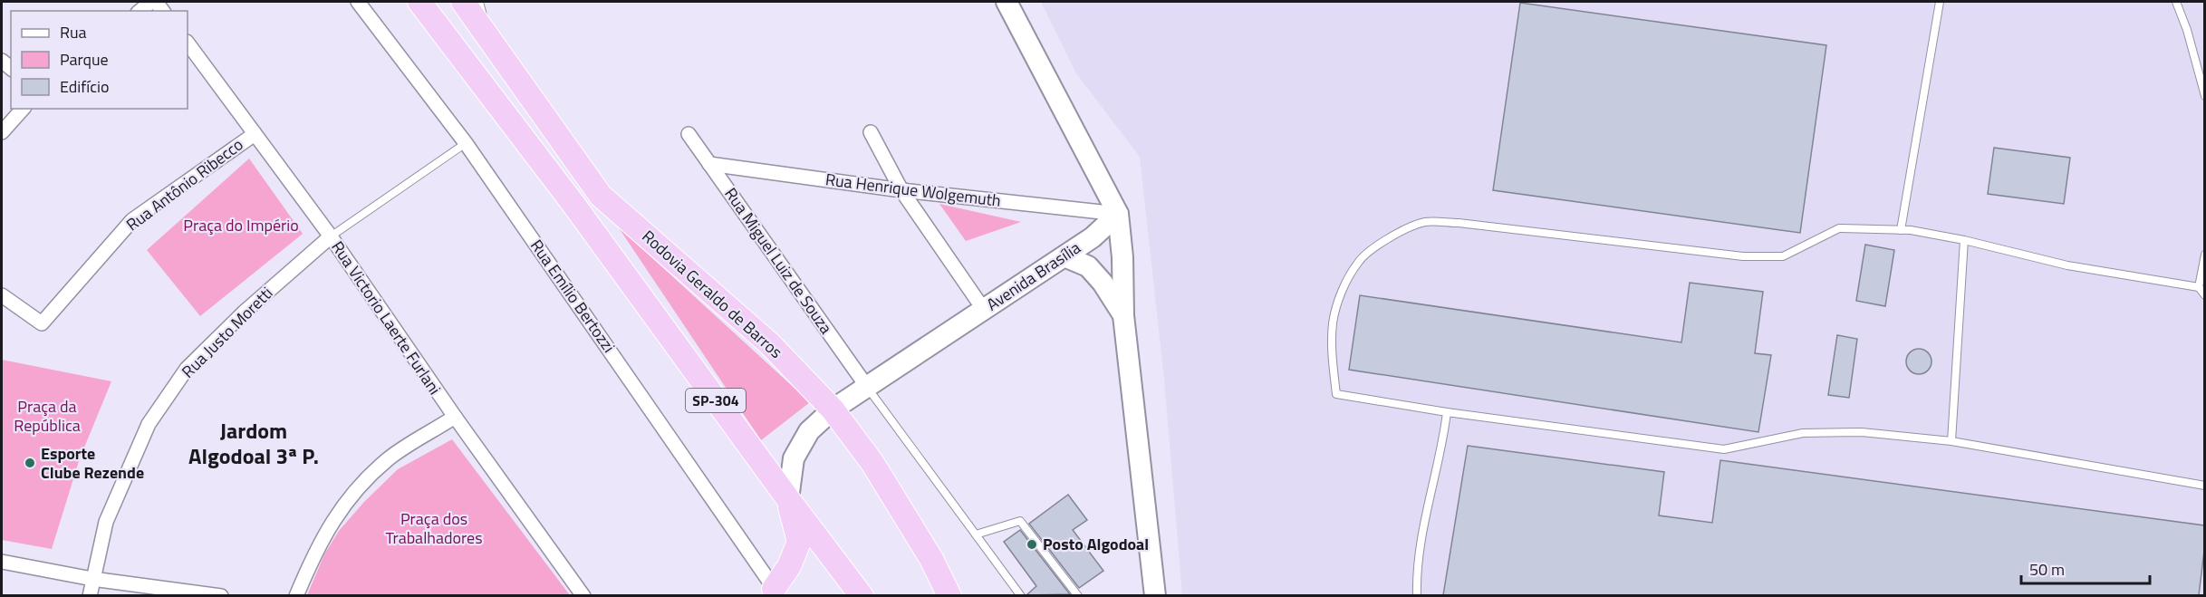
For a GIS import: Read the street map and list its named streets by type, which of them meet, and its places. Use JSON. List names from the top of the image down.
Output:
{
  "streets": {
    "highway": ["Rodovia Geraldo de Barros", "SP-304"],
    "main road": ["Avenida Brasília"],
    "street": [
      "Rua Antônio Ribecco",
      "Rua Henrique Wolgemuth",
      "Rua Miguel Luiz de Souza",
      "Rua Emílio Bertozzi",
      "Rua Victorio Laerte Furlani",
      "Rua Justo Moretti"
    ]
  },
  "crossings": [
    ["Rua Antônio Ribecco", "Rua Victorio Laerte Furlani"],
    ["Rua Henrique Wolgemuth", "Rua Miguel Luiz de Souza"],
    ["Rua Henrique Wolgemuth", "Avenida Brasília"],
    ["Rua Miguel Luiz de Souza", "Avenida Brasília"],
    ["Avenida Brasília", "Rodovia Geraldo de Barros"],
    ["Avenida Brasília", "SP-304"],
    ["Rua Victorio Laerte Furlani", "Rua Justo Moretti"]
  ],
  "districts": ["Jardom Algodoal 3ª P."],
  "parks": ["Praça do Império", "Praça da República", "Praça dos Trabalhadores"],
  "places": ["Esporte Clube Rezende", "Posto Algodoal"],
  "legend": ["Rua", "Parque", "Edifício"],
  "scale_bar": "50 m"
}
